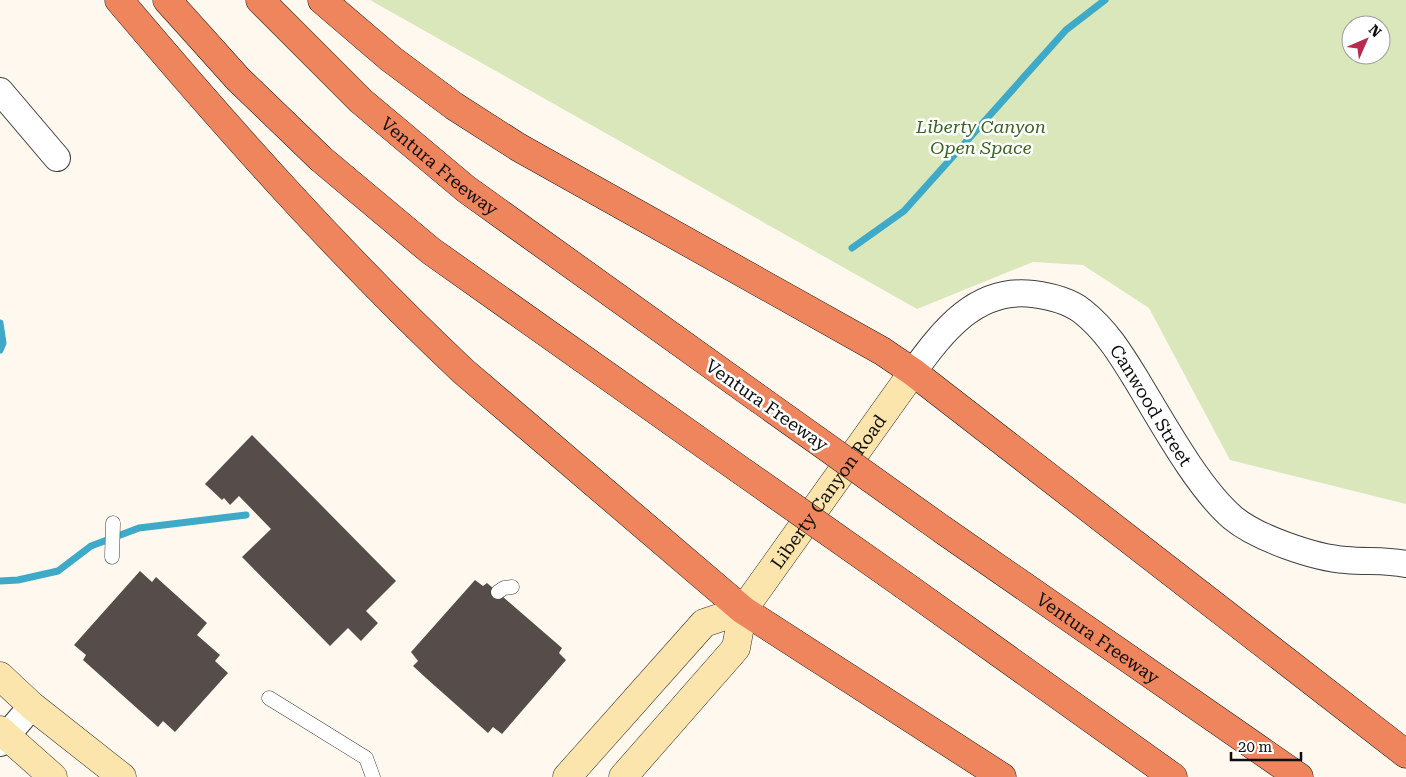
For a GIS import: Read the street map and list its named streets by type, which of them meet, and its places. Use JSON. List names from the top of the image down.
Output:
{
  "streets": {
    "highway": ["Ventura Freeway"],
    "street": ["Canwood Street", "Liberty Canyon Road"]
  },
  "crossings": [
    ["Canwood Street", "Liberty Canyon Road"]
  ],
  "parks": ["Liberty Canyon Open Space"],
  "scale_bar": "20 m",
  "north": "top right"
}
